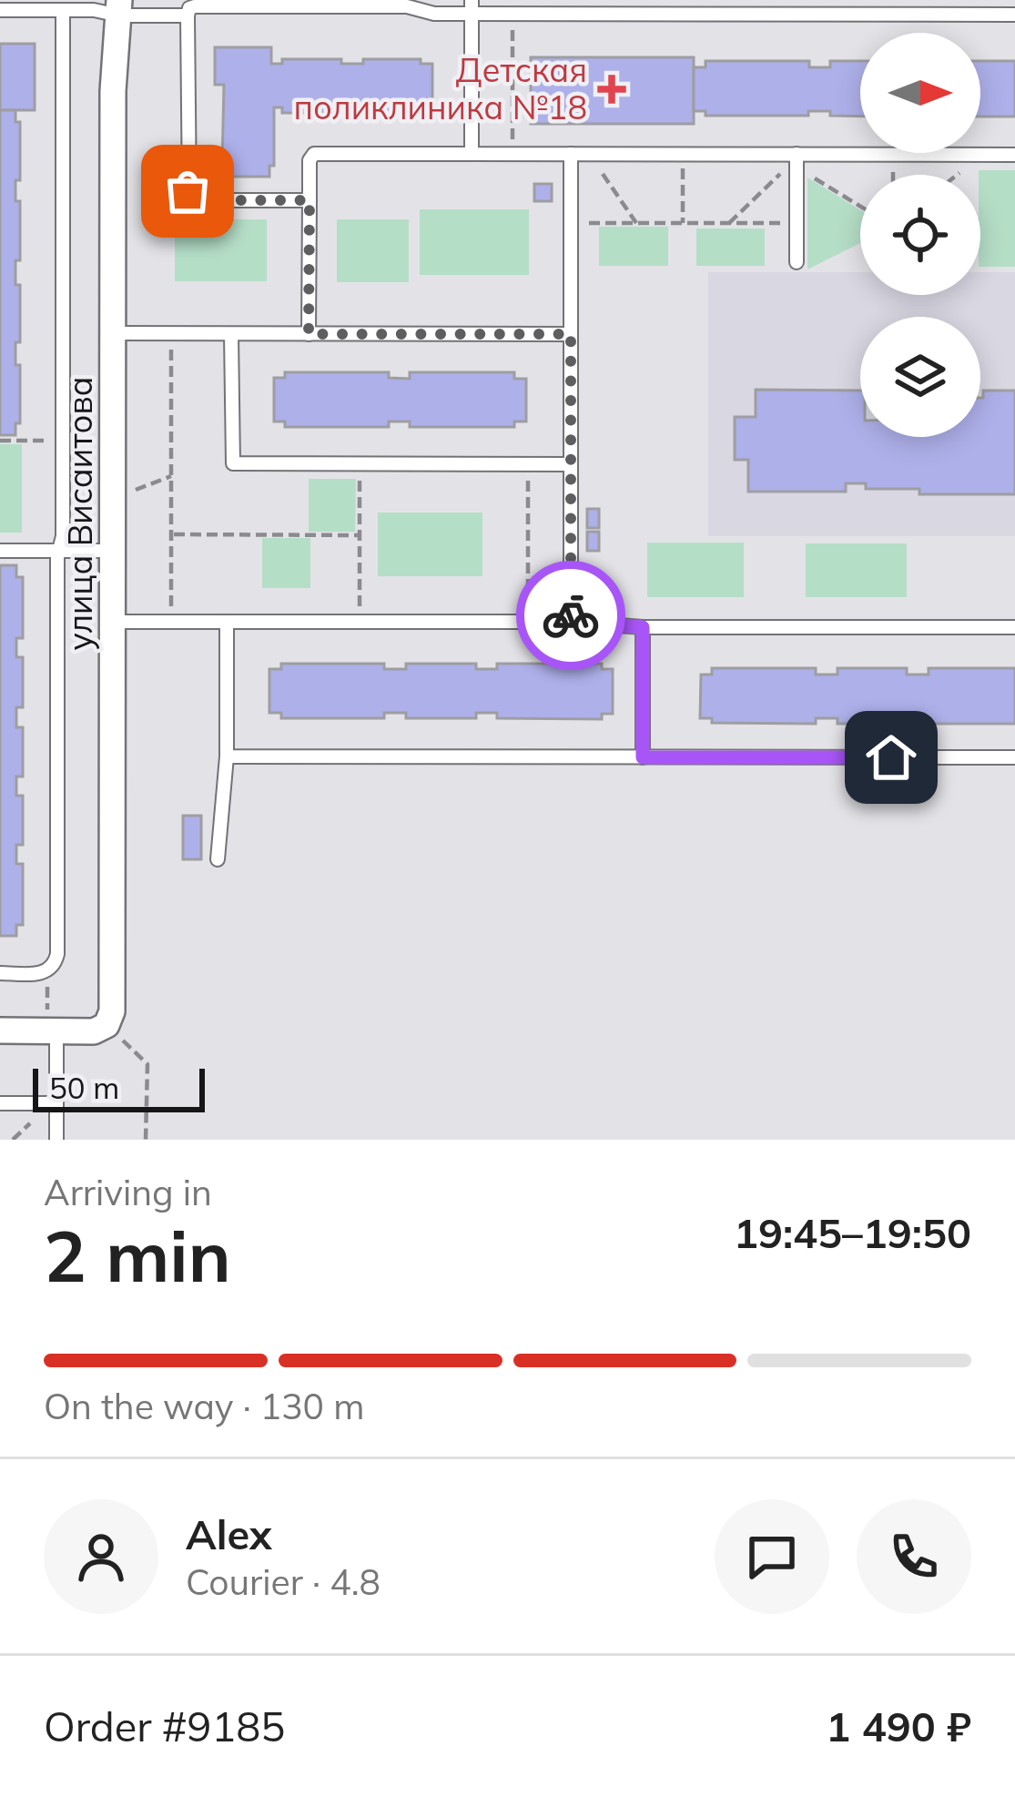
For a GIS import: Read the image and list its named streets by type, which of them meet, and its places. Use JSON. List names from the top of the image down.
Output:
{
  "streets": {
    "street": ["улица Висаитова"]
  },
  "places": {
    "health": ["Детская поликлиника №18"]
  },
  "scale_bar": "50 m",
  "north": "right",
  "page": {
    "scale": "50 m",
    "heading": ["2 min", "Arriving in", "19:45–19:50"],
    "panel": [
      "Alex",
      "Courier · 4.8",
      "Order #9185",
      "1 490 ₽"
    ],
    "bar": "On the way · 130 m"
  }
}
